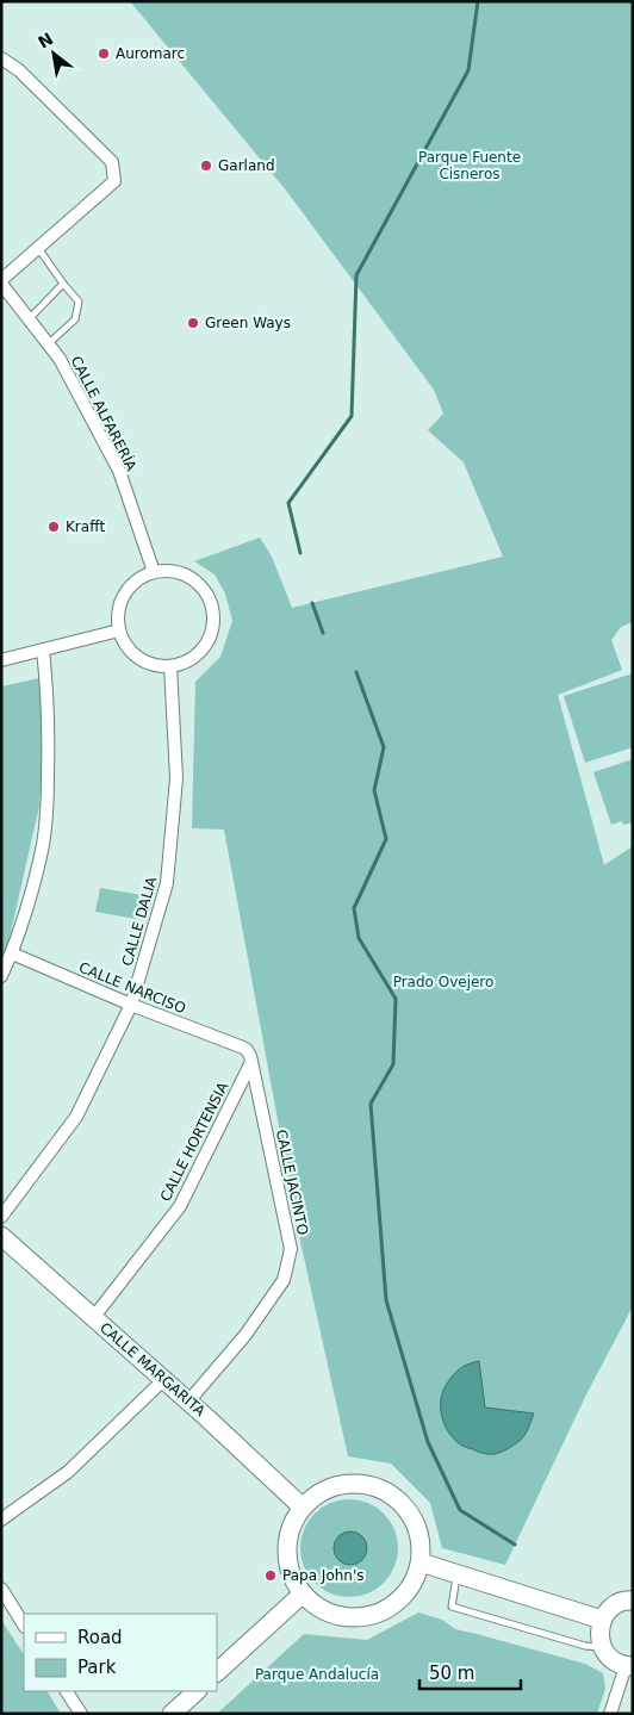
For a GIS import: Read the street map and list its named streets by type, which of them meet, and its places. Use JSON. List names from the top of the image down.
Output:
{
  "streets": {
    "street": [
      "CALLE ALFARERÍA",
      "CALLE DALIA",
      "CALLE NARCISO",
      "CALLE HORTENSIA",
      "CALLE JACINTO",
      "CALLE MARGARITA"
    ]
  },
  "crossings": [
    ["CALLE ALFARERÍA", "CALLE DALIA"],
    ["CALLE DALIA", "CALLE NARCISO"],
    ["CALLE NARCISO", "CALLE JACINTO"],
    ["CALLE HORTENSIA", "CALLE JACINTO"],
    ["CALLE HORTENSIA", "CALLE MARGARITA"],
    ["CALLE JACINTO", "CALLE MARGARITA"]
  ],
  "parks": ["Parque Fuente Cisneros", "Prado Ovejero", "Parque Andalucía"],
  "places": [
    "Auromarc",
    "Garland",
    "Green Ways",
    "Krafft",
    "Papa John's"
  ],
  "legend": ["Road", "Park"],
  "scale_bar": "50 m",
  "north": "top left"
}
